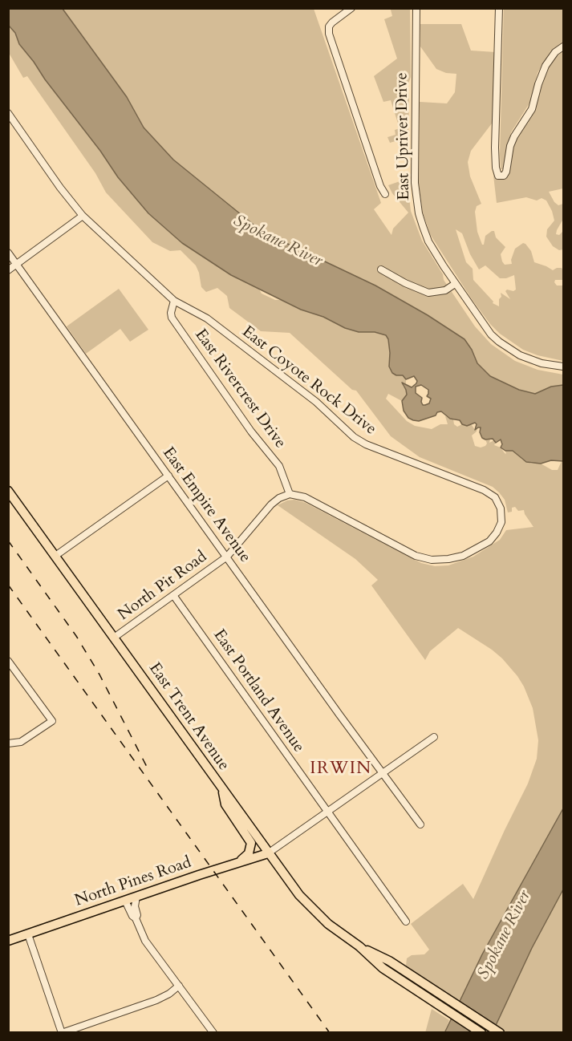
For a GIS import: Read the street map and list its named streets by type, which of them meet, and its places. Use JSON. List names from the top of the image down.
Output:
{
  "streets": {
    "main road": ["East Trent Avenue", "North Pines Road"],
    "street": [
      "East Upriver Drive",
      "East Coyote Rock Drive",
      "East Rivercrest Drive",
      "East Empire Avenue",
      "North Pit Road",
      "East Portland Avenue"
    ]
  },
  "crossings": [
    ["East Coyote Rock Drive", "East Rivercrest Drive"],
    ["East Empire Avenue", "North Pit Road"],
    ["North Pit Road", "East Portland Avenue"],
    ["North Pit Road", "East Trent Avenue"],
    ["East Trent Avenue", "North Pines Road"]
  ],
  "districts": ["IRWIN"],
  "water": ["Spokane River"]
}
